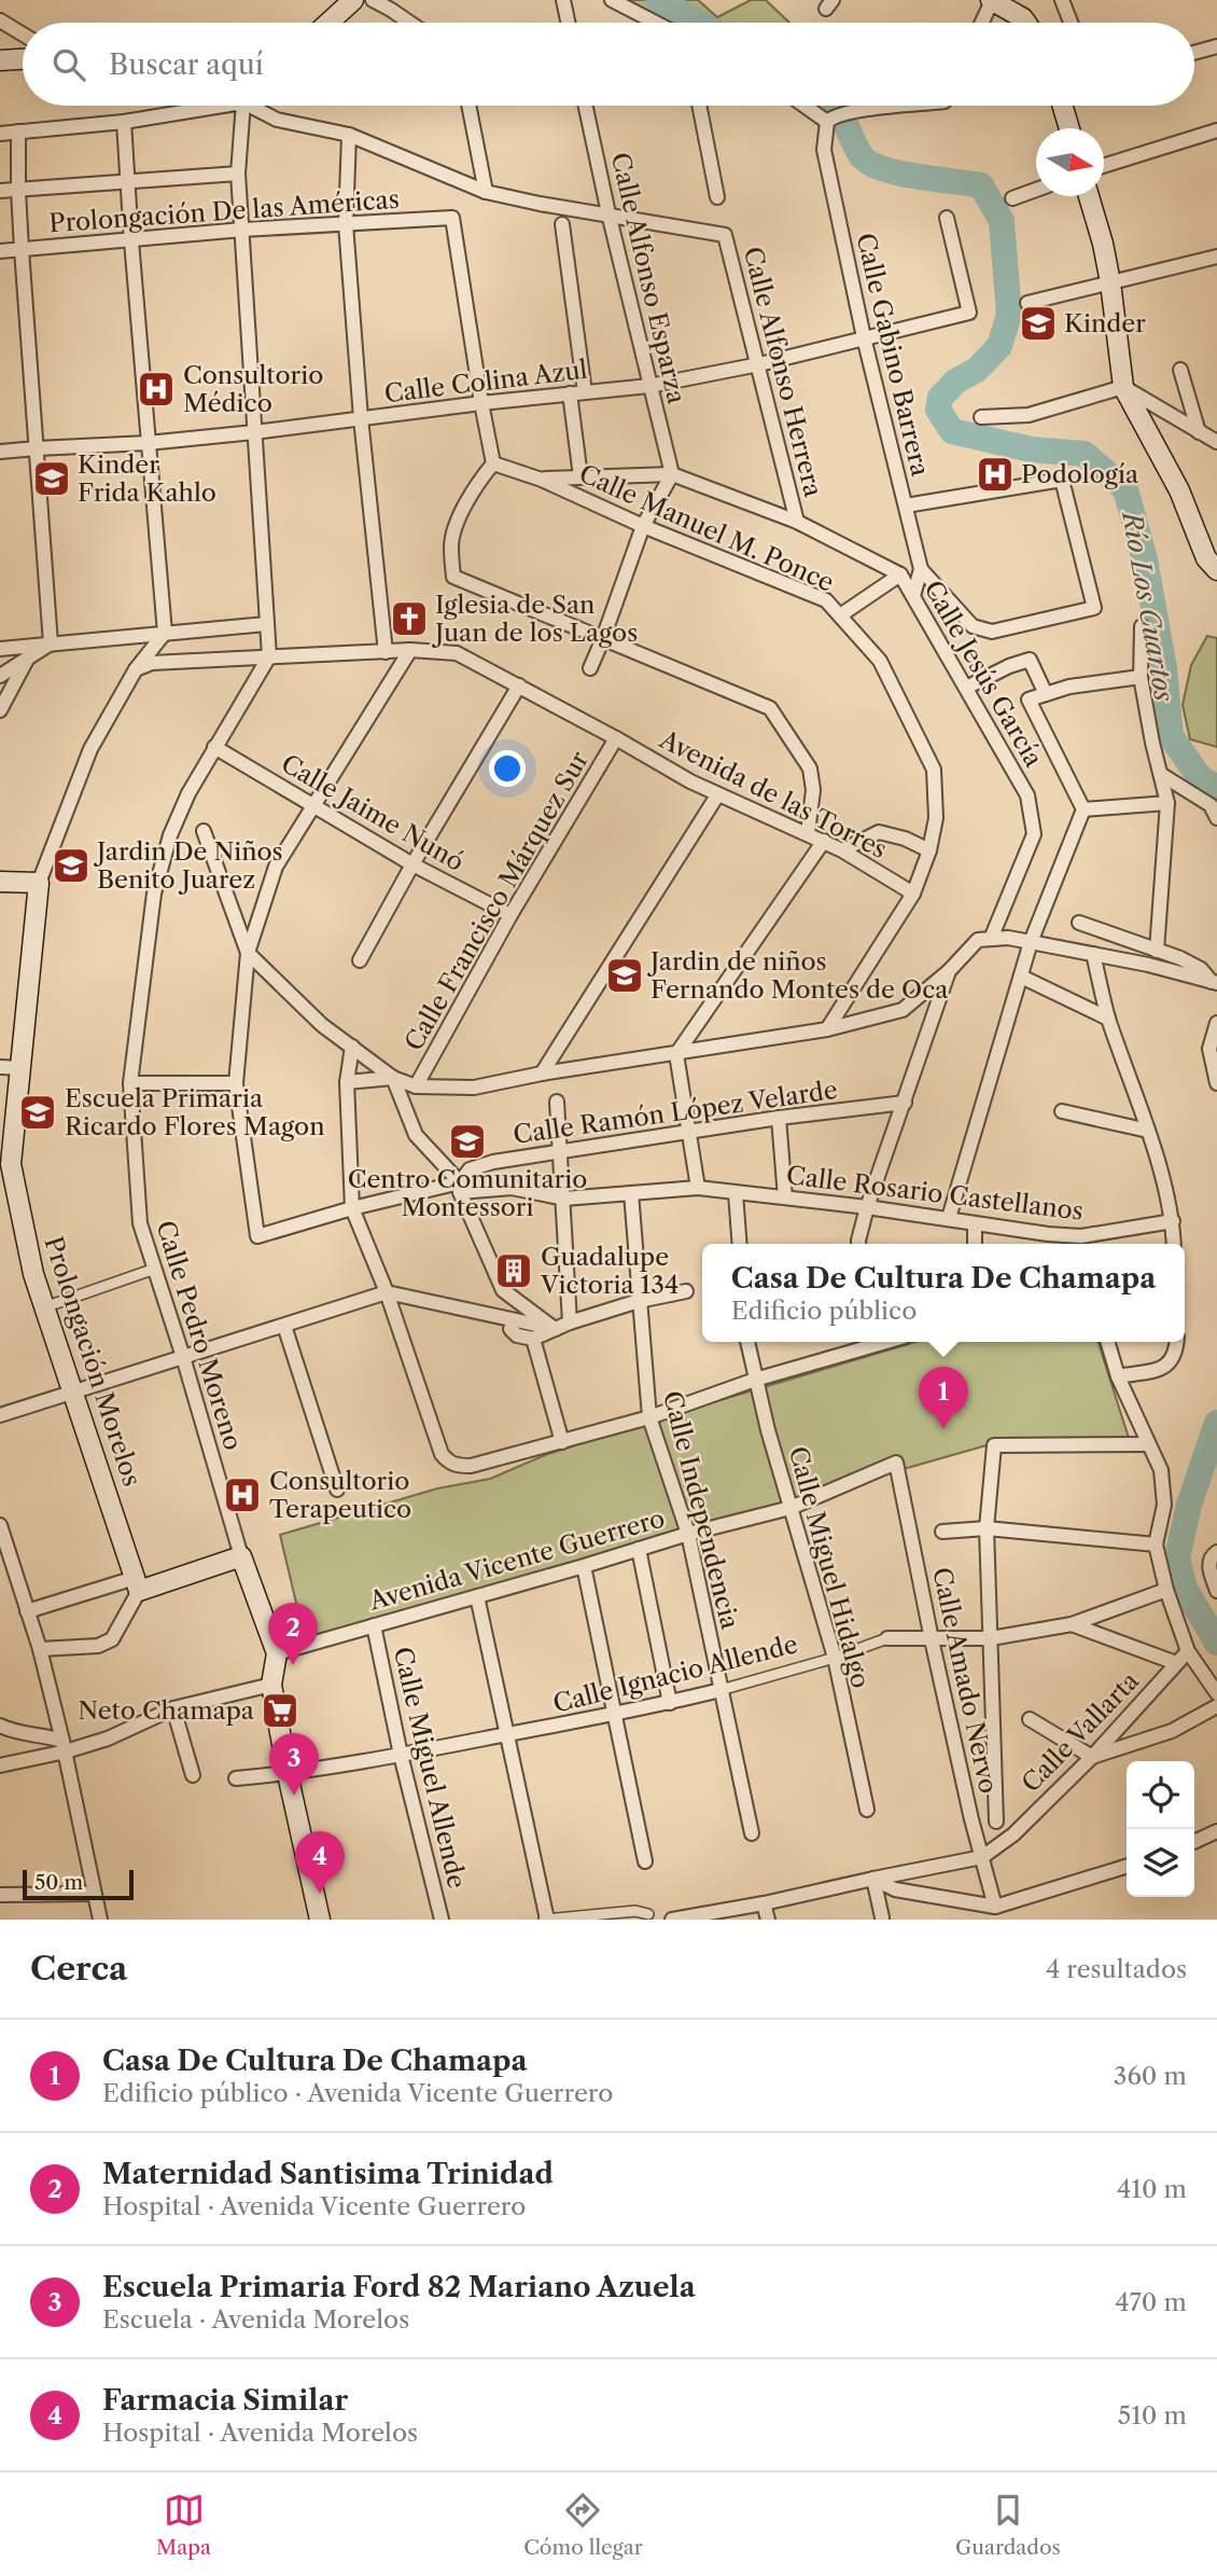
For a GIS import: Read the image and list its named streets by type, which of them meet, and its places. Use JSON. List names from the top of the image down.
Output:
{
  "streets": {
    "main road": ["Prolongación Morelos"],
    "street": [
      "Prolongación De las Américas",
      "Calle Alfonso Esparza",
      "Calle Gabino Barrera",
      "Calle Alfonso Herrera",
      "Calle Colina Azul",
      "Calle Manuel M. Ponce",
      "Calle Jesús García",
      "Avenida de las Torres",
      "Calle Jaime Nunó",
      "Calle Francisco Márquez Sur",
      "Calle Ramón López Velarde",
      "Calle Rosario Castellanos",
      "Calle Pedro Moreno",
      "Calle Independencia",
      "Avenida Vicente Guerrero",
      "Calle Miguel Hidalgo",
      "Calle Ignacio Allende",
      "Calle Amado Nervo",
      "Calle Vallarta",
      "Calle Miguel Allende"
    ]
  },
  "crossings": [
    ["Prolongación De las Américas", "Calle Colina Azul"],
    ["Calle Alfonso Esparza", "Calle Alfonso Herrera"],
    ["Calle Alfonso Esparza", "Calle Colina Azul"],
    ["Calle Alfonso Esparza", "Calle Jesús García"],
    ["Calle Gabino Barrera", "Calle Colina Azul"],
    ["Calle Gabino Barrera", "Calle Jesús García"],
    ["Calle Alfonso Herrera", "Calle Colina Azul"],
    ["Calle Alfonso Herrera", "Calle Jesús García"],
    ["Calle Manuel M. Ponce", "Calle Jesús García"],
    ["Calle Manuel M. Ponce", "Avenida de las Torres"],
    ["Avenida de las Torres", "Calle Francisco Márquez Sur"],
    ["Avenida de las Torres", "Calle Pedro Moreno"],
    ["Avenida de las Torres", "Prolongación Morelos"],
    ["Calle Jaime Nunó", "Calle Francisco Márquez Sur"],
    ["Calle Jaime Nunó", "Calle Pedro Moreno"],
    ["Calle Independencia", "Avenida Vicente Guerrero"],
    ["Calle Independencia", "Calle Ignacio Allende"],
    ["Avenida Vicente Guerrero", "Calle Miguel Hidalgo"],
    ["Avenida Vicente Guerrero", "Calle Amado Nervo"],
    ["Avenida Vicente Guerrero", "Calle Miguel Allende"],
    ["Calle Miguel Hidalgo", "Calle Ignacio Allende"],
    ["Calle Ignacio Allende", "Calle Amado Nervo"],
    ["Calle Ignacio Allende", "Calle Miguel Allende"],
    ["Calle Amado Nervo", "Calle Vallarta"]
  ],
  "water": ["Río Los Cuartos"],
  "places": {
    "school or university": [
      "Kinder",
      "Kinder Frida Kahlo",
      "Jardin De Niños Benito Juarez",
      "Jardin de niños Fernando Montes de Oca",
      "Escuela Primaria Ricardo Flores Magon",
      "Centro Comunitario Montessori"
    ],
    "hospital": ["Consultorio Médico", "Podología", "Consultorio Terapeutico"],
    "church": ["Iglesia de San Juan de los Lagos"],
    "building": ["Guadalupe Victoria 134"],
    "supermarket": ["Neto Chamapa"]
  },
  "scale_bar": "50 m",
  "north": "right",
  "page": {
    "search": "Buscar aquí",
    "popup": ["Casa De Cultura De Chamapa", "Edificio público"],
    "pins": [
      "1",
      "2",
      "3",
      "4"
    ],
    "scale": "50 m",
    "heading": ["Cerca", "4 resultados"],
    "list": [
      {
        "mark": "1",
        "name": "Casa De Cultura De Chamapa",
        "note": "Edificio público · Avenida Vicente Guerrero",
        "value": "360 m"
      },
      {
        "mark": "2",
        "name": "Maternidad Santisima Trinidad",
        "note": "Hospital · Avenida Vicente Guerrero",
        "value": "410 m"
      },
      {
        "mark": "3",
        "name": "Escuela Primaria Ford 82 Mariano Azuela",
        "note": "Escuela · Avenida Morelos",
        "value": "470 m"
      },
      {
        "mark": "4",
        "name": "Farmacia Similar",
        "note": "Hospital · Avenida Morelos",
        "value": "510 m"
      }
    ],
    "nav": ["Mapa", "Cómo llegar", "Guardados"]
  }
}
